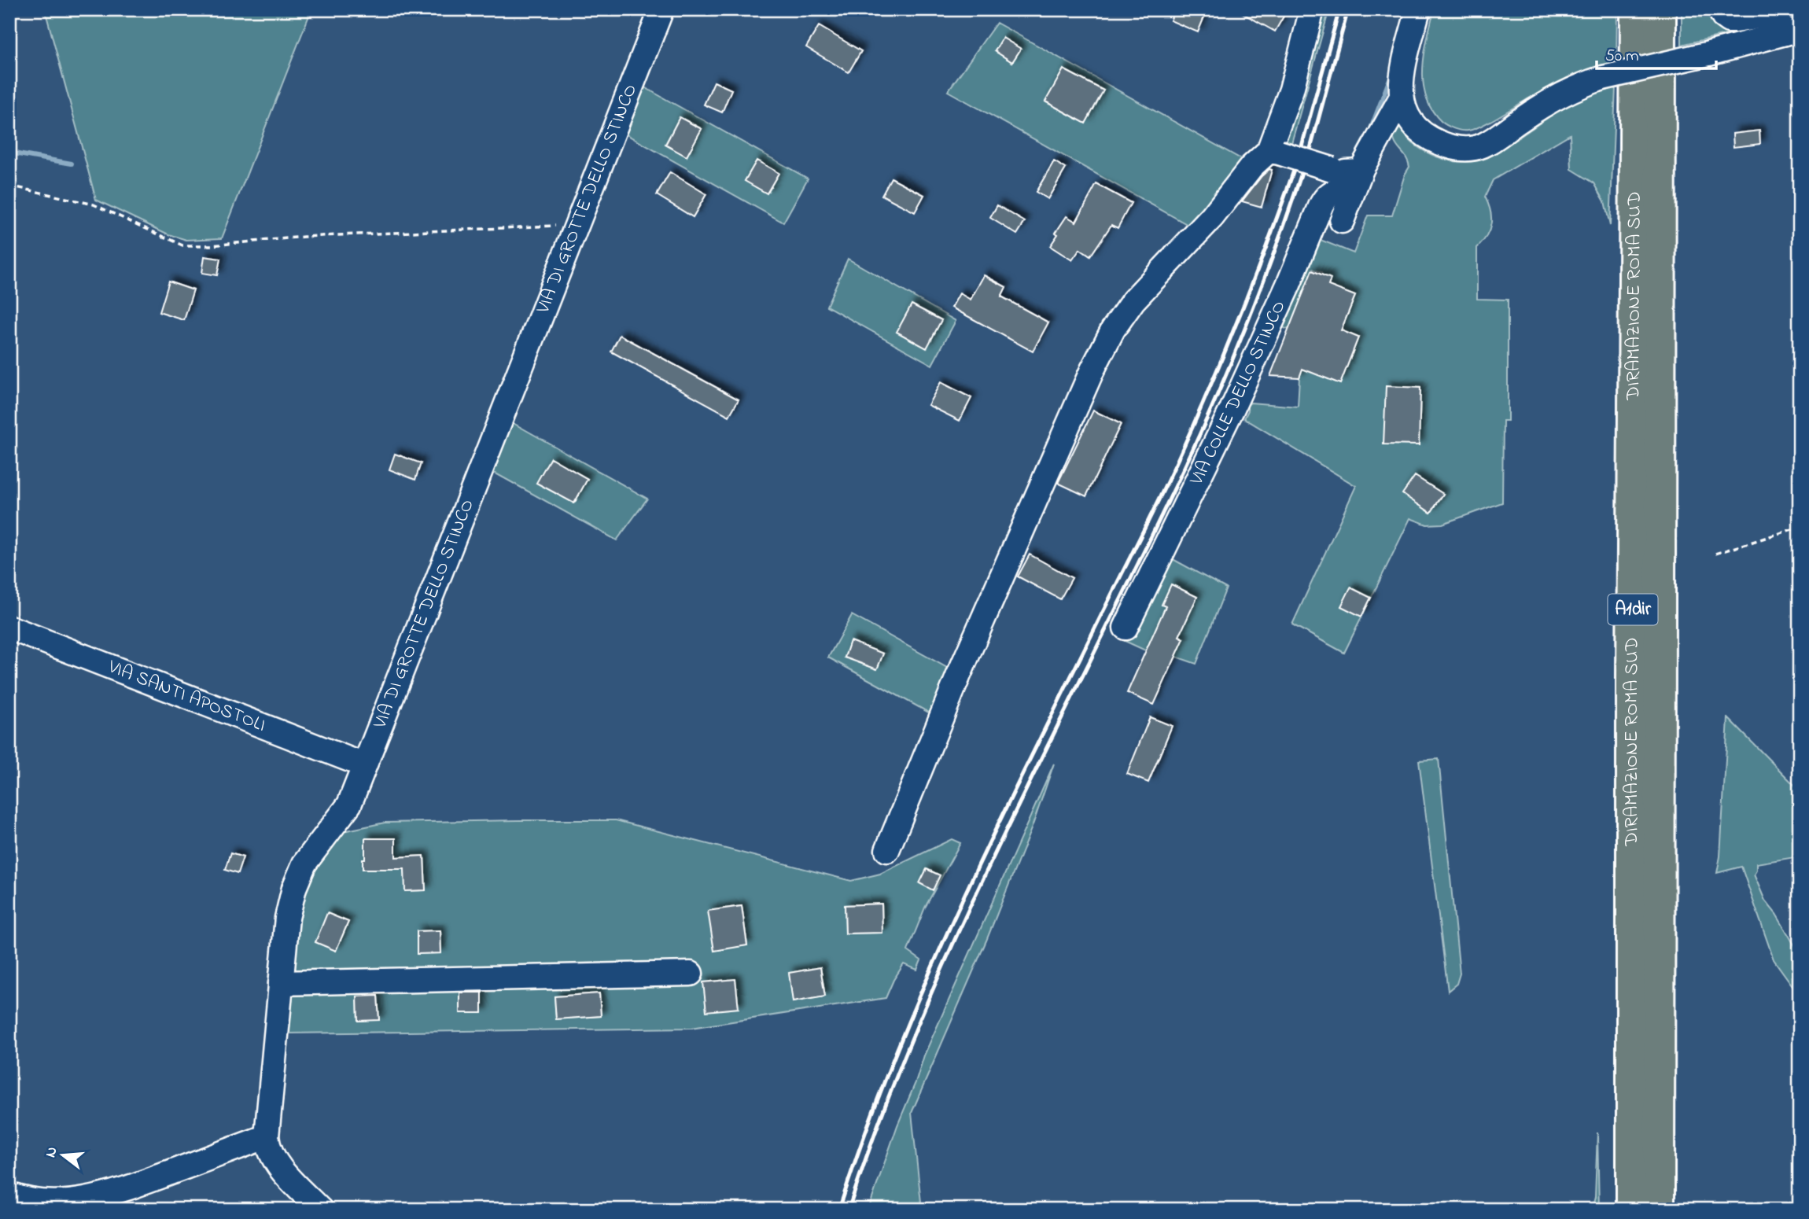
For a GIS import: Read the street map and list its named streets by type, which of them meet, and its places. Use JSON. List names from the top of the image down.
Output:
{
  "streets": {
    "highway": ["DIRAMAZIONE ROMA SUD", "A1dir"],
    "street": ["VIA DI GROTTE DELLO STINCO", "VIA COLLE DELLO STINCO", "VIA SANTI APOSTOLI"]
  },
  "crossings": [
    ["VIA DI GROTTE DELLO STINCO", "VIA SANTI APOSTOLI"]
  ],
  "scale_bar": "50 m",
  "north": "left"
}
